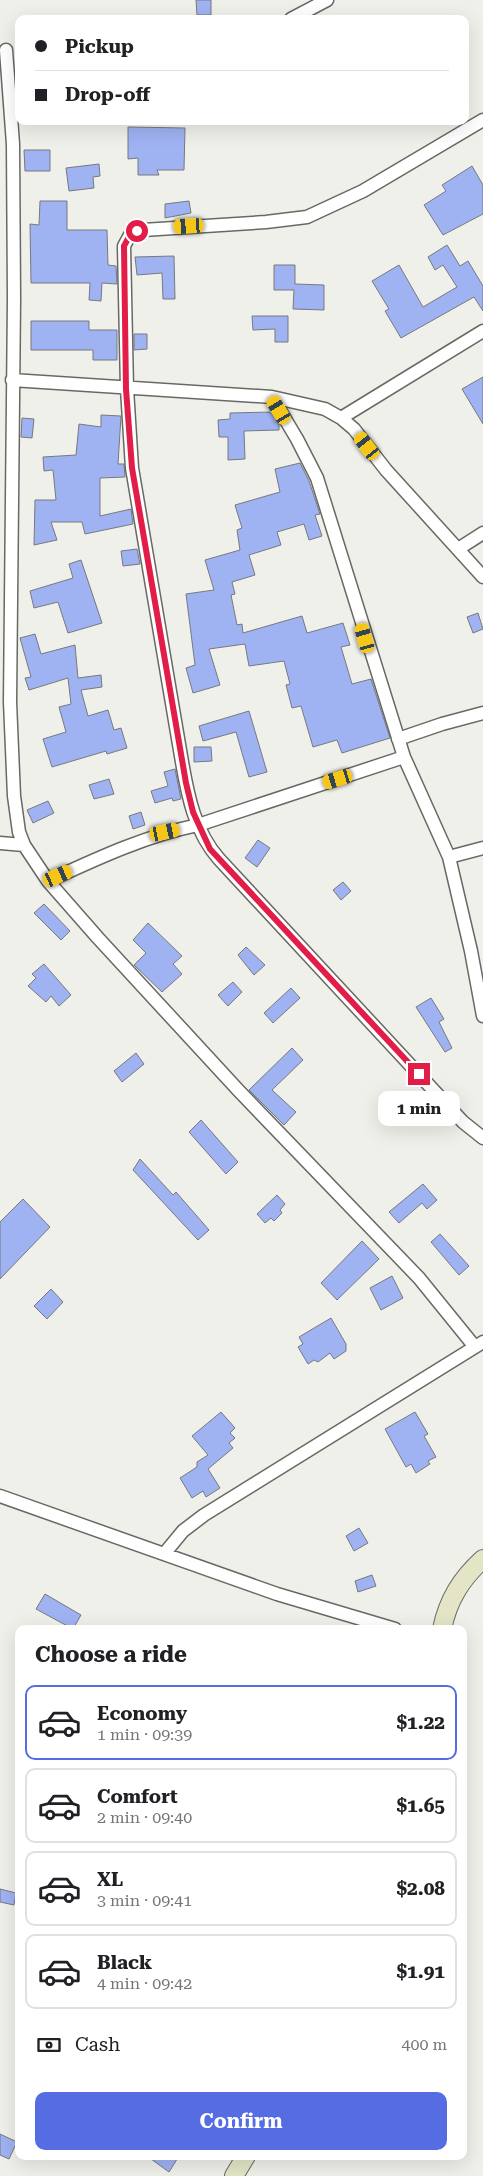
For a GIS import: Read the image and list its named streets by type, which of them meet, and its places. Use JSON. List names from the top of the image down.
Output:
{
  "page": {
    "banner": ["Pickup", "Drop-off"],
    "bubble": "1 min",
    "heading": "Choose a ride",
    "list": [
      {
        "name": "Economy",
        "note": "1 min · 09:39",
        "value": "$1.22"
      },
      {
        "name": "Comfort",
        "note": "2 min · 09:40",
        "value": "$1.65"
      },
      {
        "name": "XL",
        "note": "3 min · 09:41",
        "value": "$2.08"
      },
      {
        "name": "Black",
        "note": "4 min · 09:42",
        "value": "$1.91"
      }
    ],
    "pay": ["Cash", "400 m"],
    "buttons": "Confirm"
  }
}
